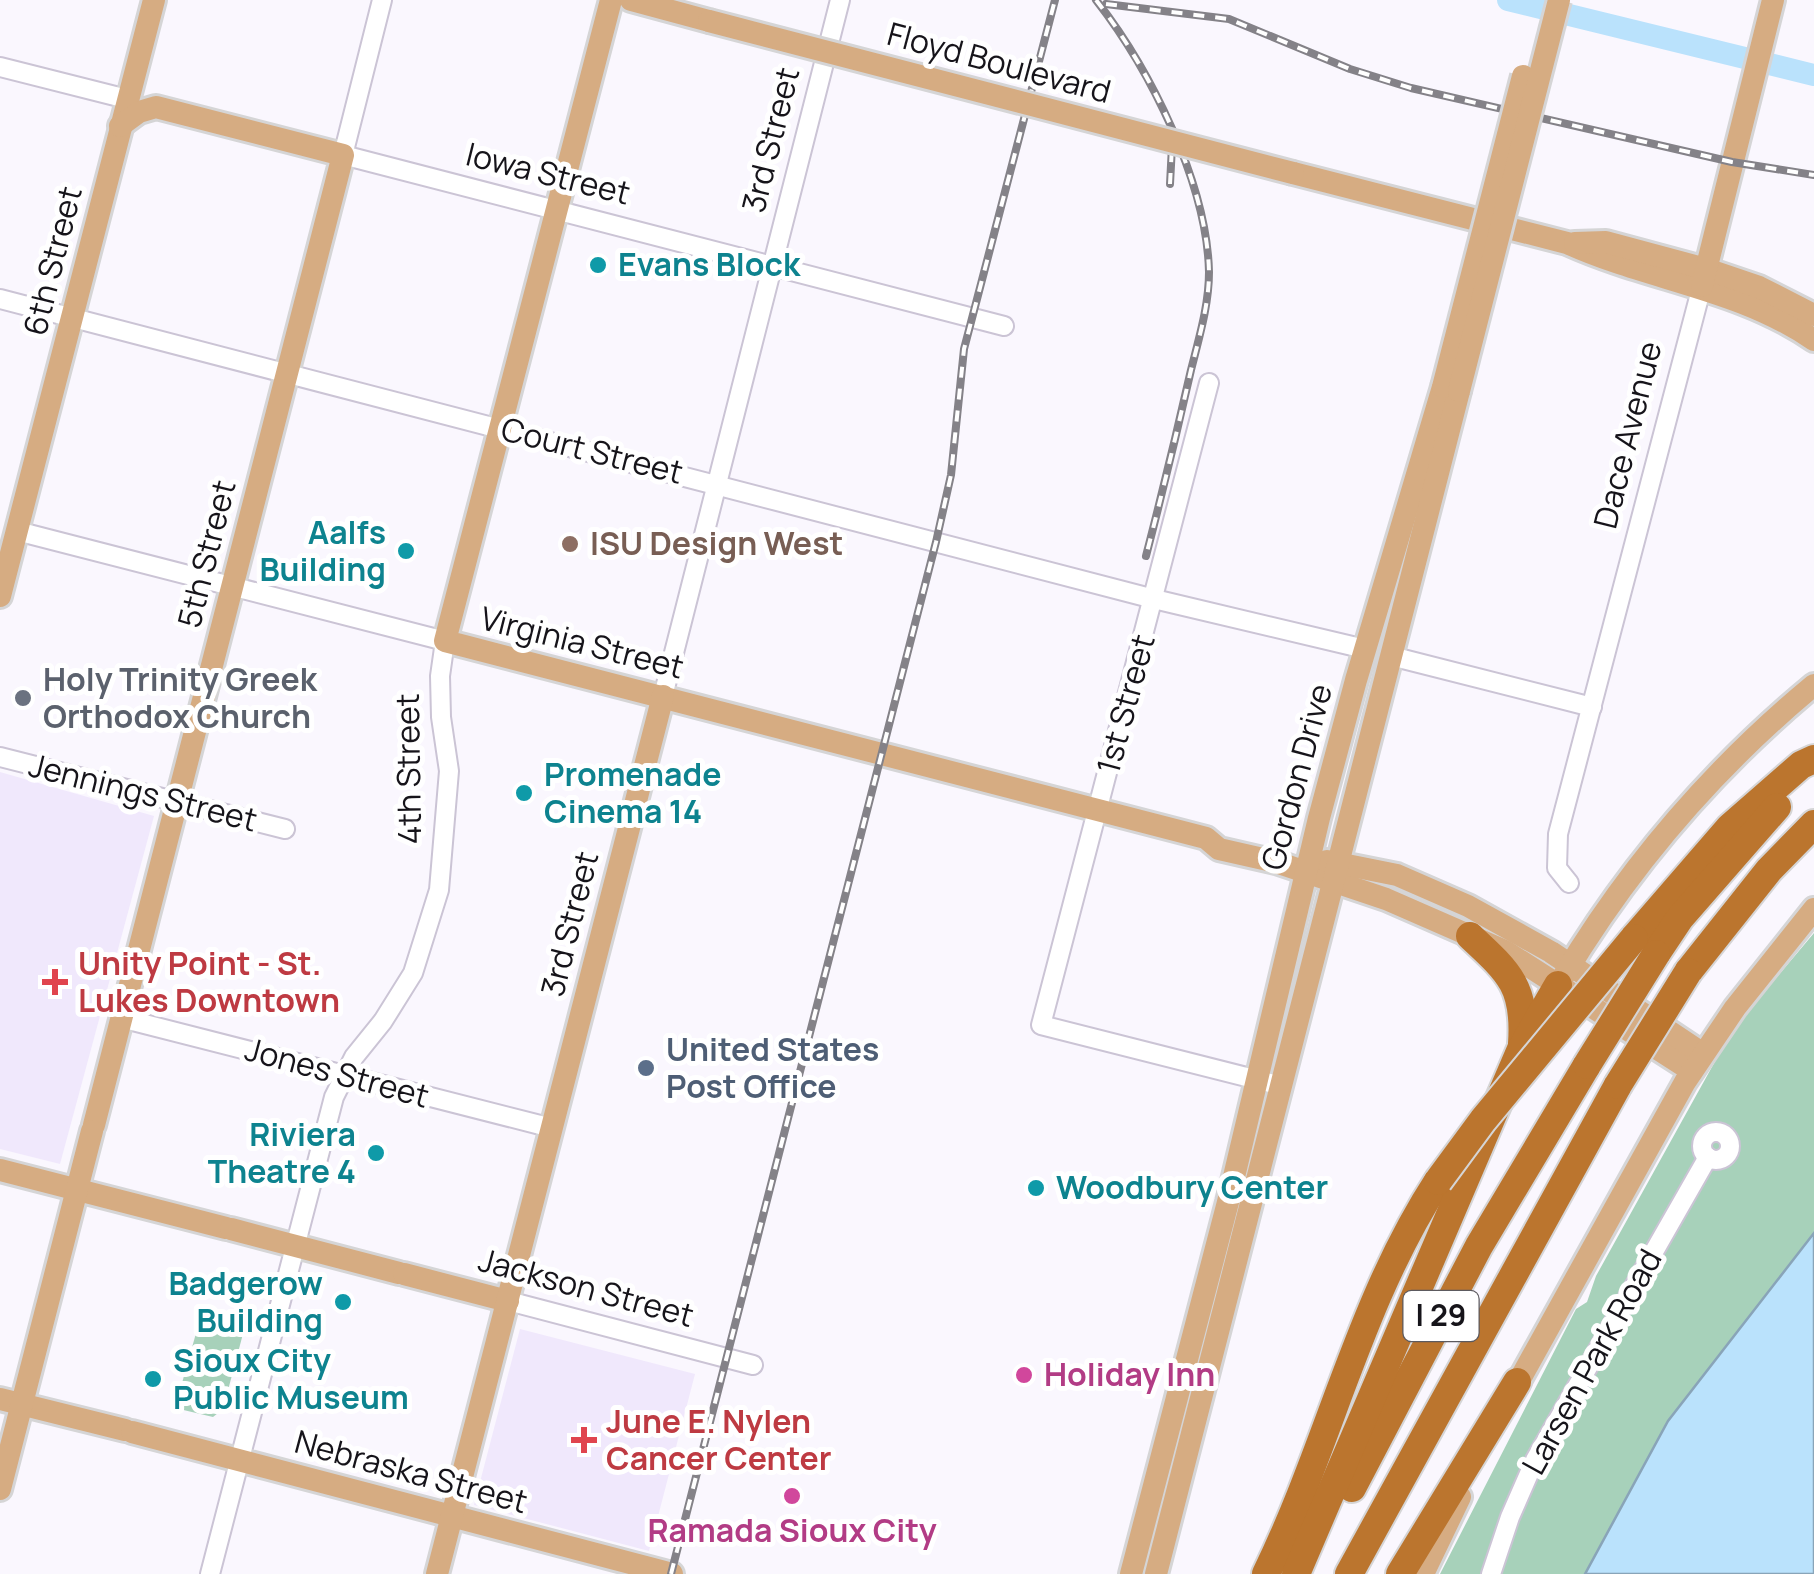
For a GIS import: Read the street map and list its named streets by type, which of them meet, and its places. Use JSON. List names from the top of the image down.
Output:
{
  "streets": {
    "highway": ["I 29"],
    "main road": [
      "Floyd Boulevard",
      "3rd Street",
      "Iowa Street",
      "6th Street",
      "Dace Avenue",
      "5th Street",
      "Virginia Street",
      "4th Street",
      "Gordon Drive",
      "Jackson Street",
      "Nebraska Street"
    ],
    "street": [
      "Court Street",
      "1st Street",
      "Jennings Street",
      "Jones Street",
      "Larsen Park Road"
    ]
  },
  "crossings": [
    ["Floyd Boulevard", "Dace Avenue"],
    ["3rd Street", "Iowa Street"],
    ["3rd Street", "Court Street"],
    ["3rd Street", "Virginia Street"],
    ["3rd Street", "Jones Street"],
    ["3rd Street", "Jackson Street"],
    ["3rd Street", "Nebraska Street"],
    ["Iowa Street", "5th Street"],
    ["Iowa Street", "4th Street"],
    ["6th Street", "Court Street"],
    ["6th Street", "Virginia Street"],
    ["Court Street", "5th Street"],
    ["Court Street", "1st Street"],
    ["Court Street", "4th Street"],
    ["Court Street", "Gordon Drive"],
    ["5th Street", "Virginia Street"],
    ["5th Street", "Jennings Street"],
    ["5th Street", "Jones Street"],
    ["5th Street", "Jackson Street"],
    ["5th Street", "Nebraska Street"],
    ["Virginia Street", "1st Street"],
    ["Virginia Street", "4th Street"],
    ["Virginia Street", "Gordon Drive"],
    ["1st Street", "Gordon Drive"],
    ["4th Street", "Jones Street"],
    ["4th Street", "Jackson Street"],
    ["4th Street", "Nebraska Street"]
  ],
  "places": {
    "other": [
      "Evans Block",
      "ISU Design West",
      "Aalfs Building",
      "Holy Trinity Greek Orthodox Church",
      "Promenade Cinema 14",
      "United States Post Office",
      "Riviera Theatre 4",
      "Woodbury Center",
      "Badgerow Building",
      "Holiday Inn",
      "Sioux City Public Museum",
      "Ramada Sioux City"
    ],
    "health": ["Unity Point - St. Lukes Downtown", "June E. Nylen Cancer Center"]
  }
}
